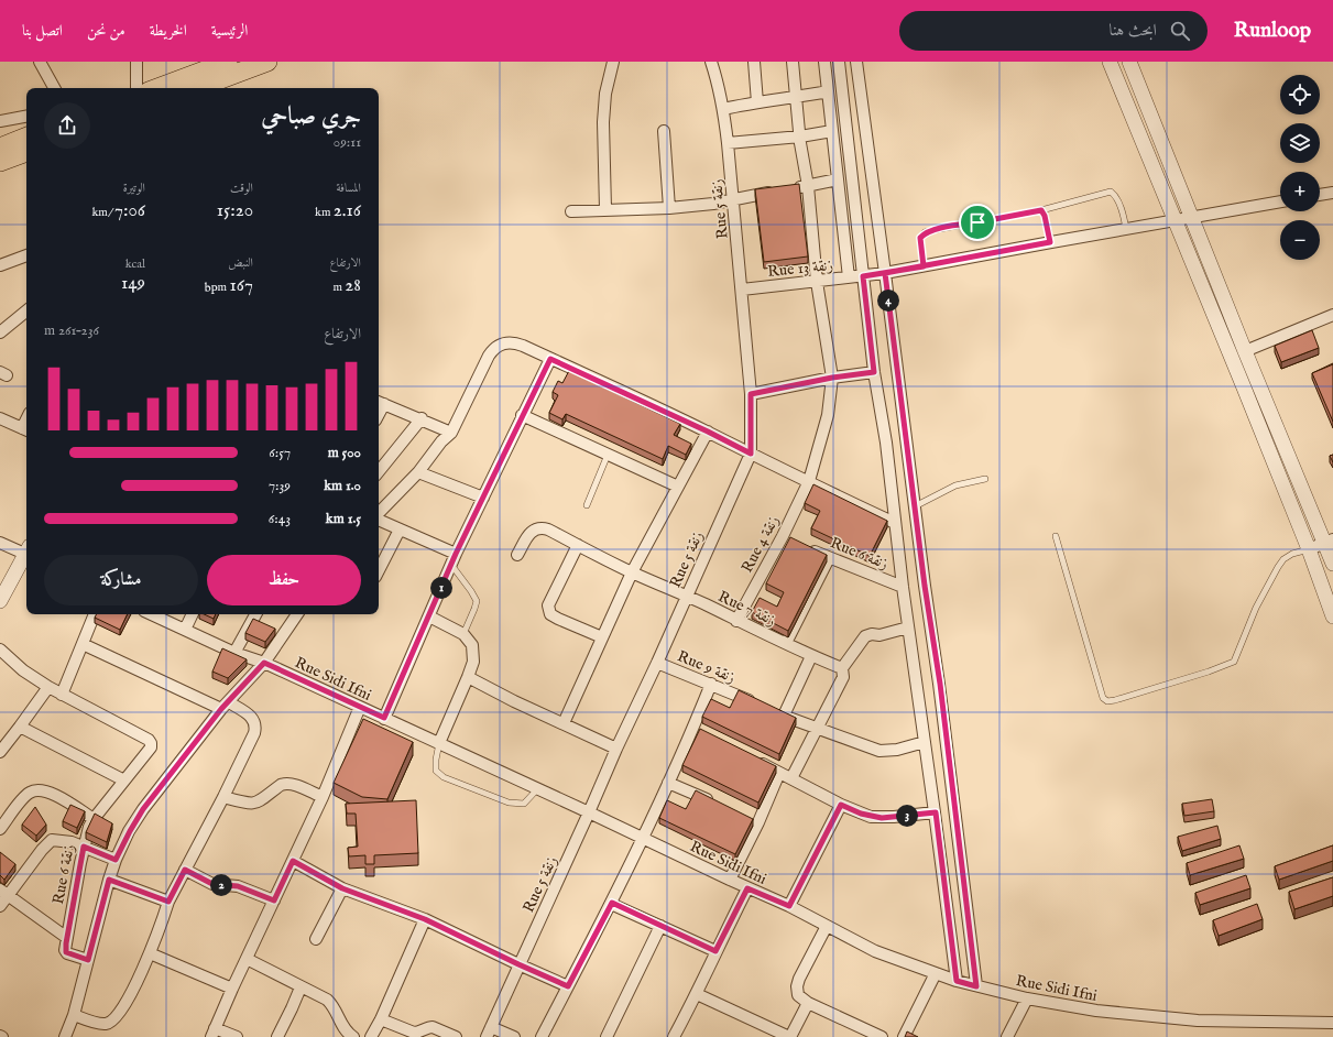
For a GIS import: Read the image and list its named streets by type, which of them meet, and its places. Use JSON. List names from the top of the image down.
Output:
{
  "streets": {
    "street": [
      "Rue 5 زنقة",
      "Rue 13 زنقة",
      "Rue 4 زنقة",
      "Rue 6 زنقة",
      "Rue 7 زنقة",
      "Rue 9 زنقة",
      "Rue Sidi Ifni"
    ]
  },
  "crossings": [
    ["Rue 5 زنقة", "Rue 13 زنقة"],
    ["Rue 5 زنقة", "Rue 7 زنقة"],
    ["Rue 5 زنقة", "Rue 9 زنقة"],
    ["Rue 5 زنقة", "Rue Sidi Ifni"],
    ["Rue 13 زنقة", "Rue 4 زنقة"],
    ["Rue 4 زنقة", "Rue 7 زنقة"]
  ],
  "page": {
    "header": "Runloop",
    "search": "ابحث هنا",
    "nav": [
      "الرئيسية",
      "الخريطة",
      "من نحن",
      "اتصل بنا"
    ],
    "map_buttons": ["+", "−"],
    "heading": ["جري صباحي", "09:11"],
    "stats": [
      ["المسافة", "2.16 km"],
      ["الوقت", "15:20"],
      ["الوتيرة", "7:06 /km"],
      ["الارتفاع", "28 m"],
      ["النبض", "167 bpm"],
      ["kcal", "149"]
    ],
    "pins": [
      "4",
      "1",
      "3",
      "2"
    ],
    "chart": ["الارتفاع", "236–261 m"],
    "list": [
      {
        "name": "500 m",
        "note": "6:57"
      },
      {
        "name": "1.0 km",
        "note": "7:39"
      },
      {
        "name": "1.5 km",
        "note": "6:43"
      }
    ],
    "buttons": ["حفظ", "مشاركة"]
  }
}
